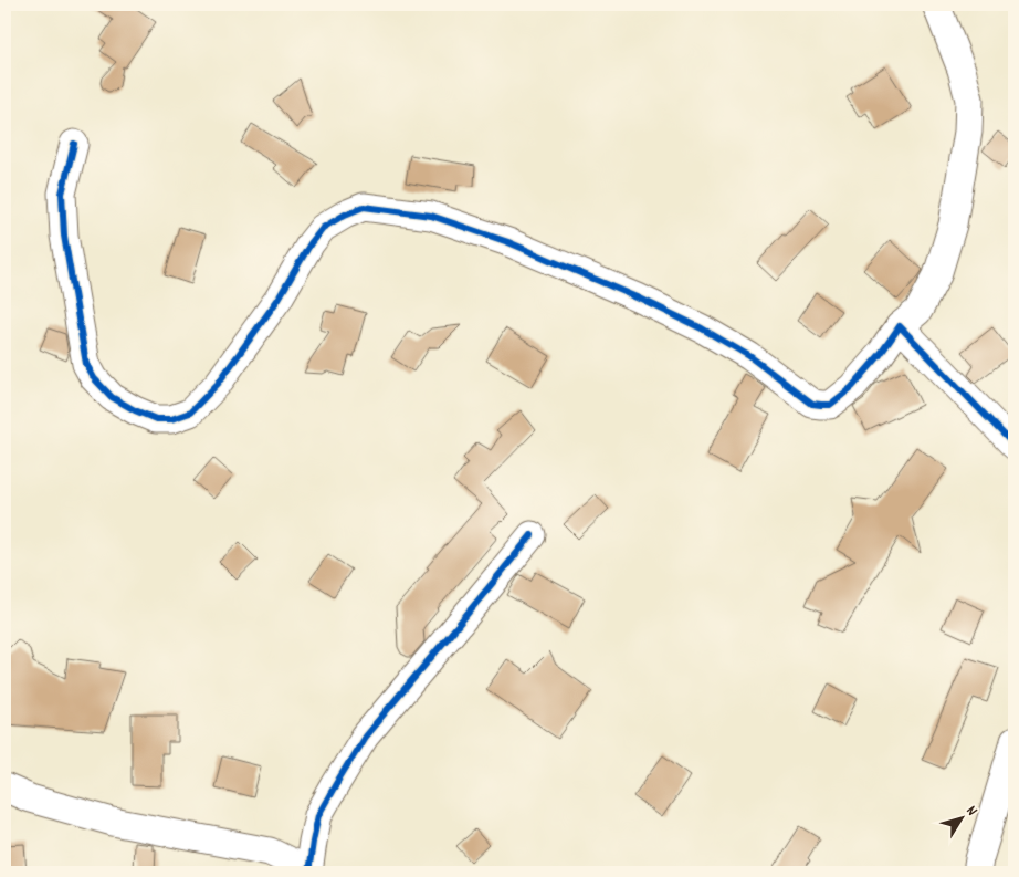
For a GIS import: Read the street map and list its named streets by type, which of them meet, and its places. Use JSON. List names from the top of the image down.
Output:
{
  "north": "top right"
}
